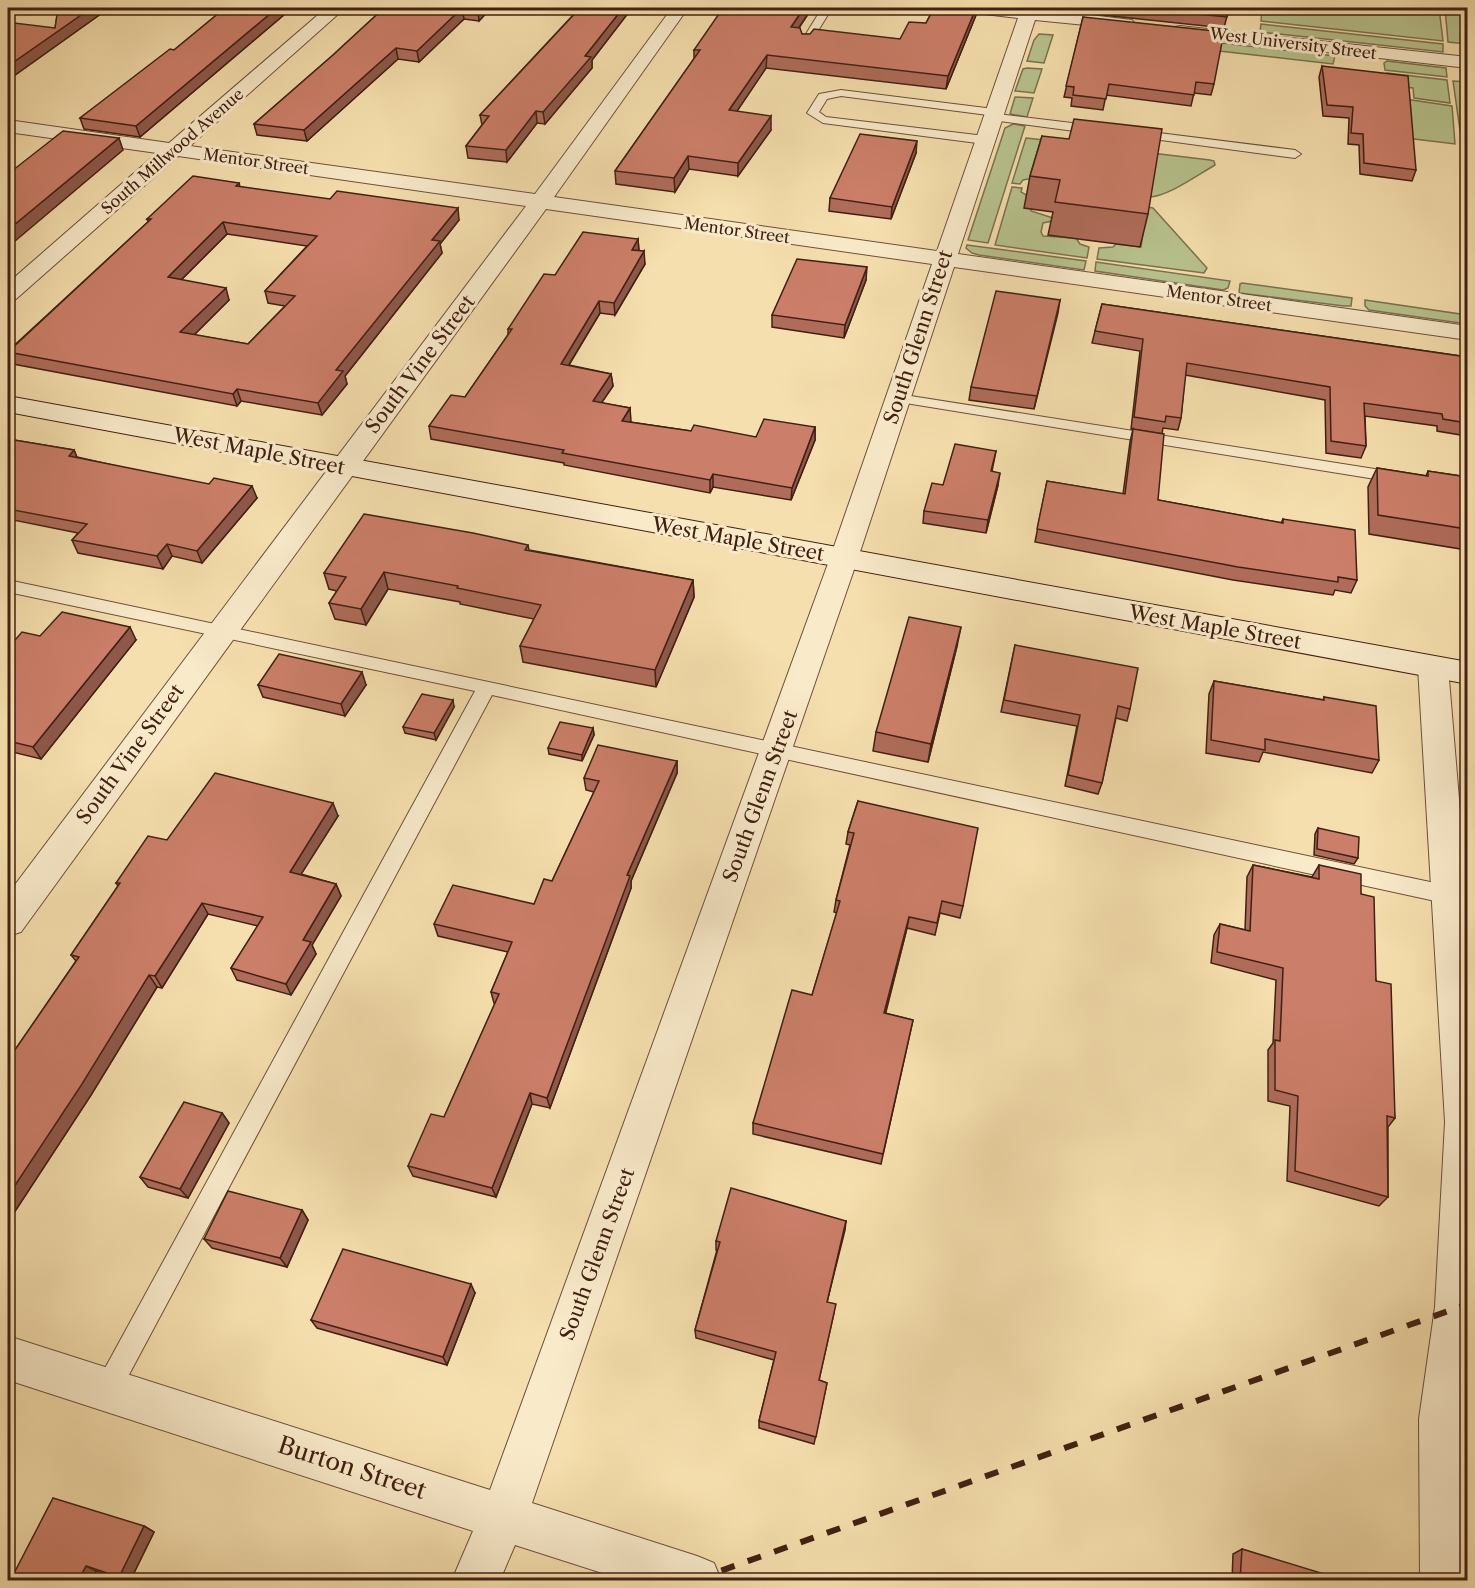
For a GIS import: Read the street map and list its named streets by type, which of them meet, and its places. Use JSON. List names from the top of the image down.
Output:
{
  "streets": {
    "street": [
      "West University Street",
      "South Millwood Avenue",
      "Mentor Street",
      "South Glenn Street",
      "South Vine Street",
      "West Maple Street",
      "Burton Street"
    ]
  },
  "crossings": [
    ["West University Street", "South Glenn Street"],
    ["South Millwood Avenue", "Mentor Street"],
    ["Mentor Street", "South Glenn Street"],
    ["Mentor Street", "South Vine Street"],
    ["South Glenn Street", "West Maple Street"],
    ["South Glenn Street", "Burton Street"],
    ["South Vine Street", "West Maple Street"]
  ]
}
